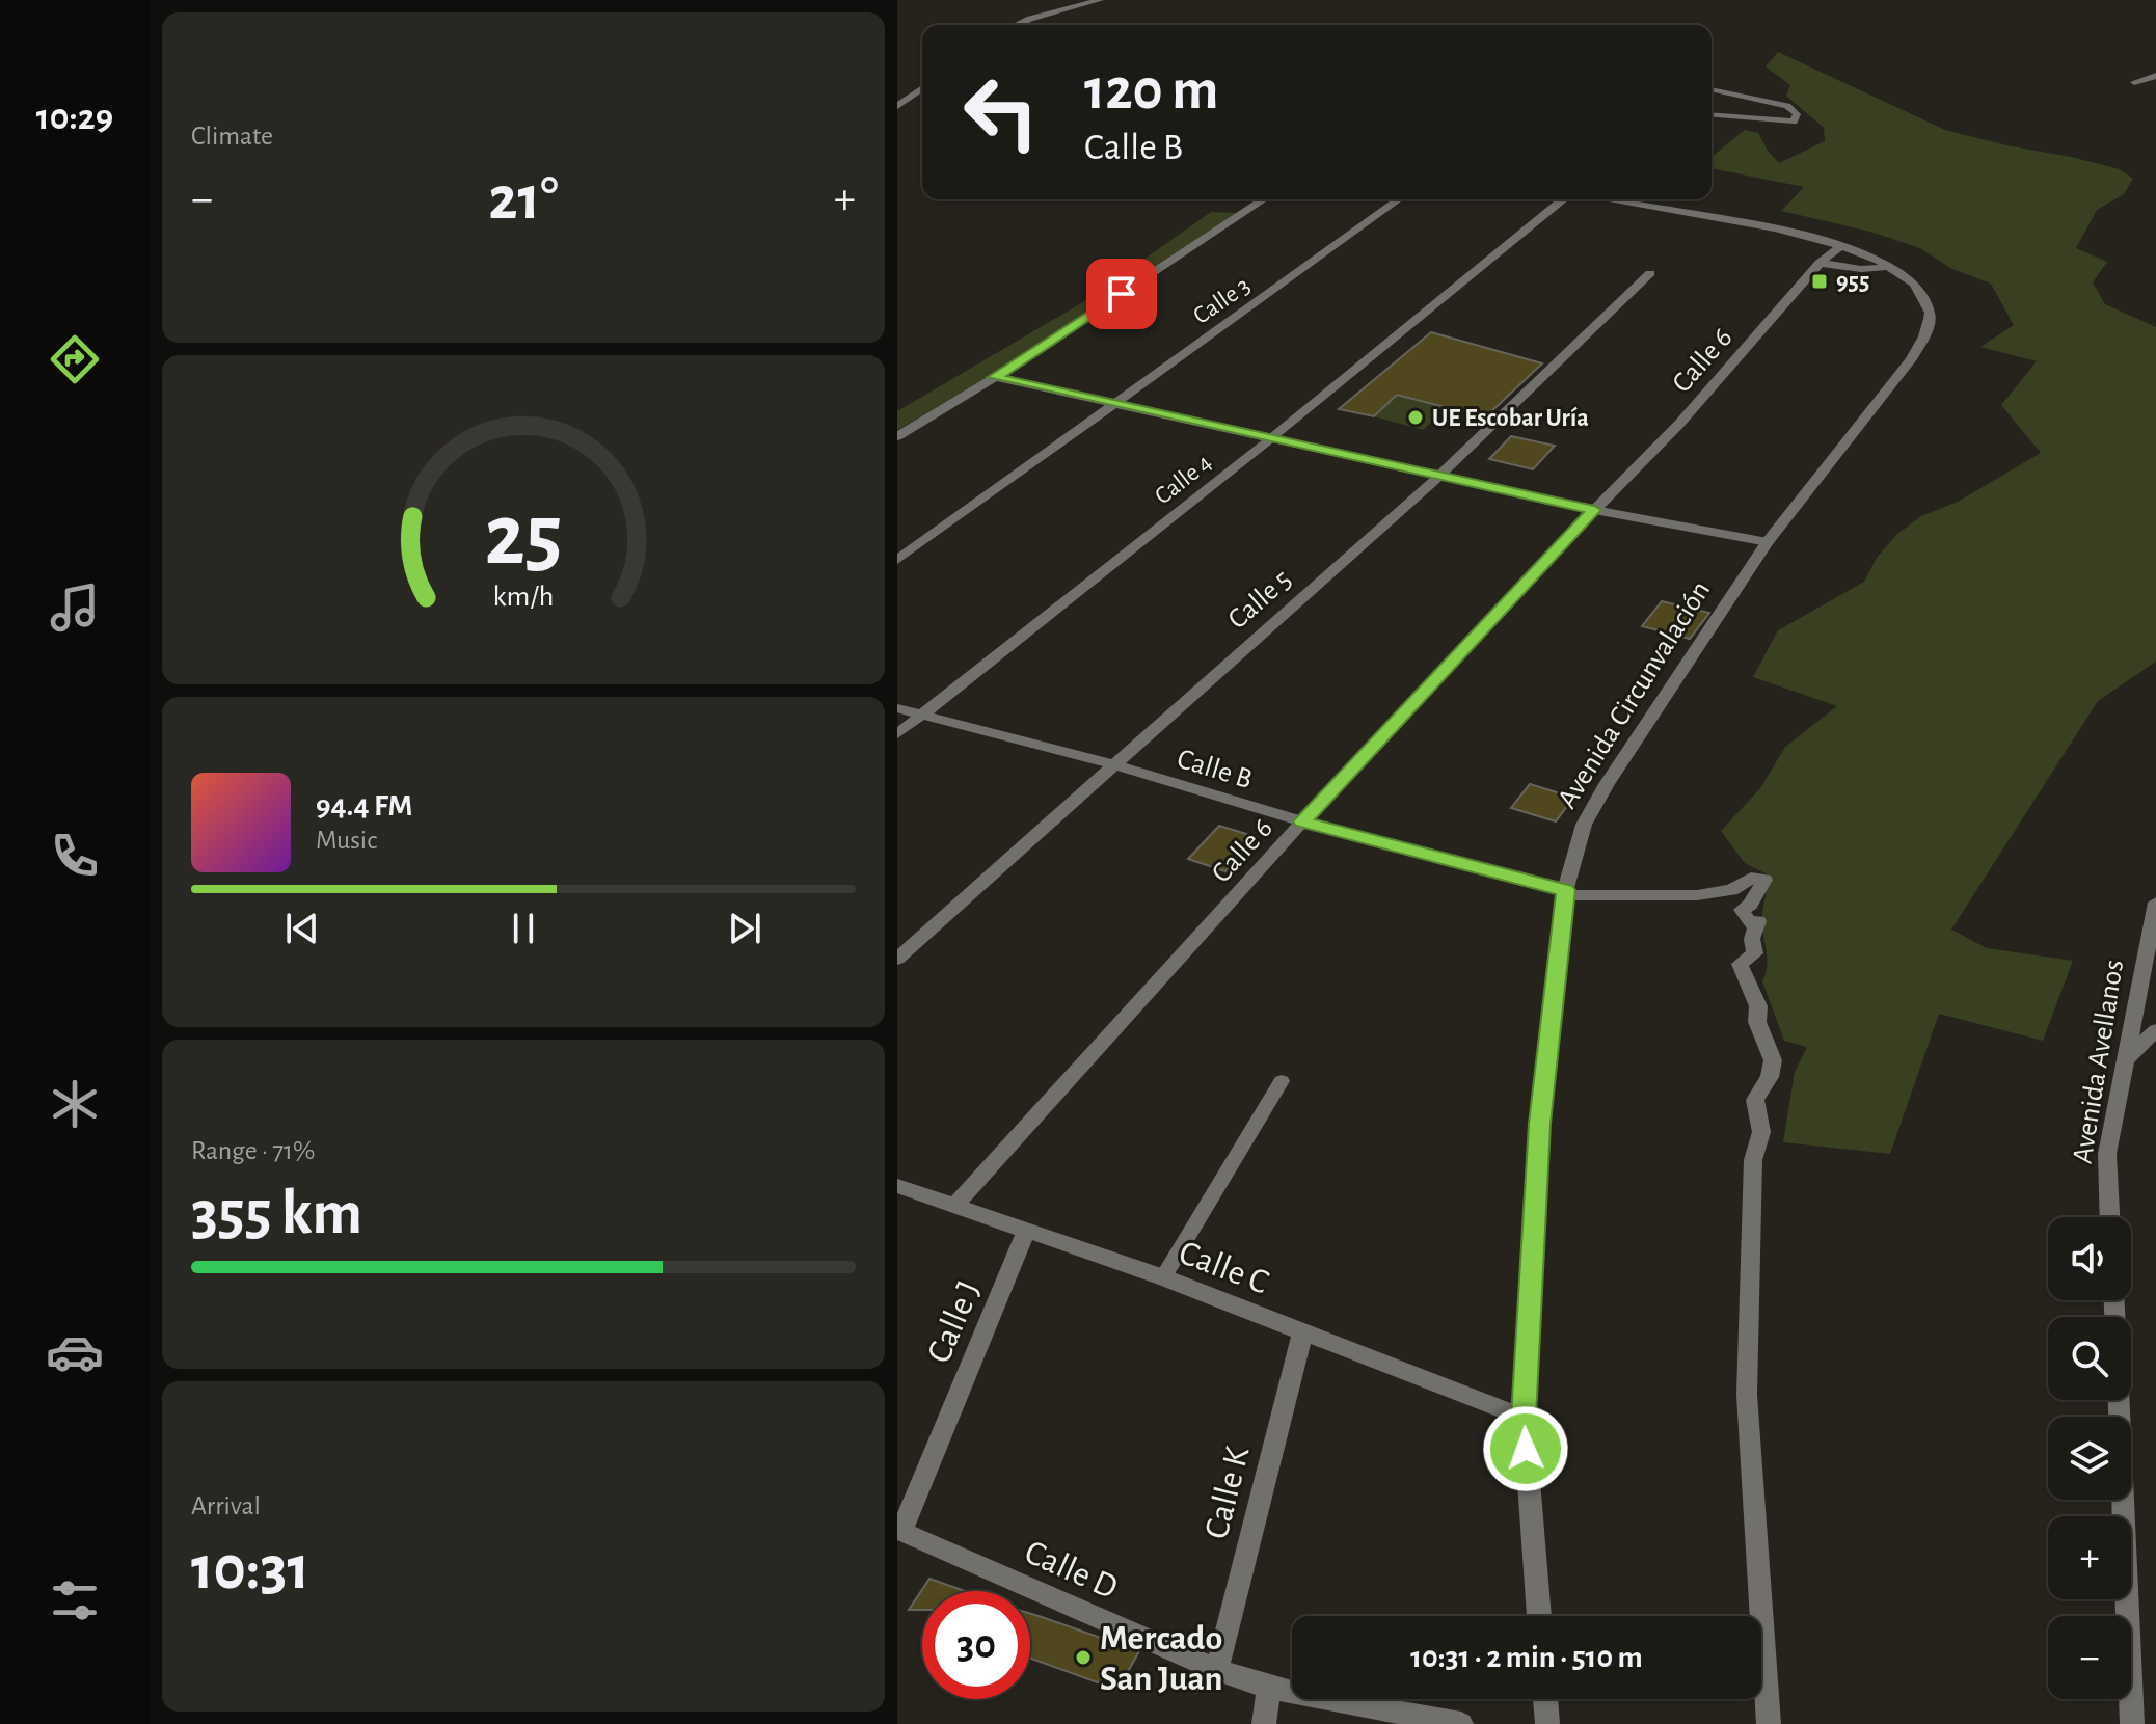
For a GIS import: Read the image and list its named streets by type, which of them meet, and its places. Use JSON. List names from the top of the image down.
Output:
{
  "streets": {
    "street": [
      "Calle 3",
      "Calle 6",
      "Calle 4",
      "Calle 5",
      "Avenida Circunvalación",
      "Calle B",
      "Avenida Avellanos",
      "Calle C",
      "Calle J",
      "Calle K",
      "Calle D"
    ]
  },
  "crossings": [
    ["Calle 6", "Avenida Circunvalación"],
    ["Calle 6", "Calle B"],
    ["Calle 6", "Calle C"],
    ["Calle 4", "Calle B"],
    ["Calle 5", "Calle B"],
    ["Avenida Circunvalación", "Calle B"],
    ["Avenida Circunvalación", "Calle C"],
    ["Calle C", "Calle J"],
    ["Calle C", "Calle K"],
    ["Calle J", "Calle D"],
    ["Calle K", "Calle D"]
  ],
  "places": {
    "transit": ["955"],
    "other": ["UE Escobar Uría", "Mercado San Juan"]
  },
  "page": {
    "tabs": "10:29",
    "tile": [
      "Climate",
      ["Range · 71%", "355 km"],
      ["Arrival", "10:31"]
    ],
    "turn": ["120 m", "Calle B"],
    "heat": ["−", "21°", "+"],
    "song": ["94.4 FM", "Music"],
    "map_buttons": ["+", "−"],
    "limit": "30",
    "trip": "10:31 · 2 min · 510 m",
    "gauge": ["25", "km/h"]
  }
}
